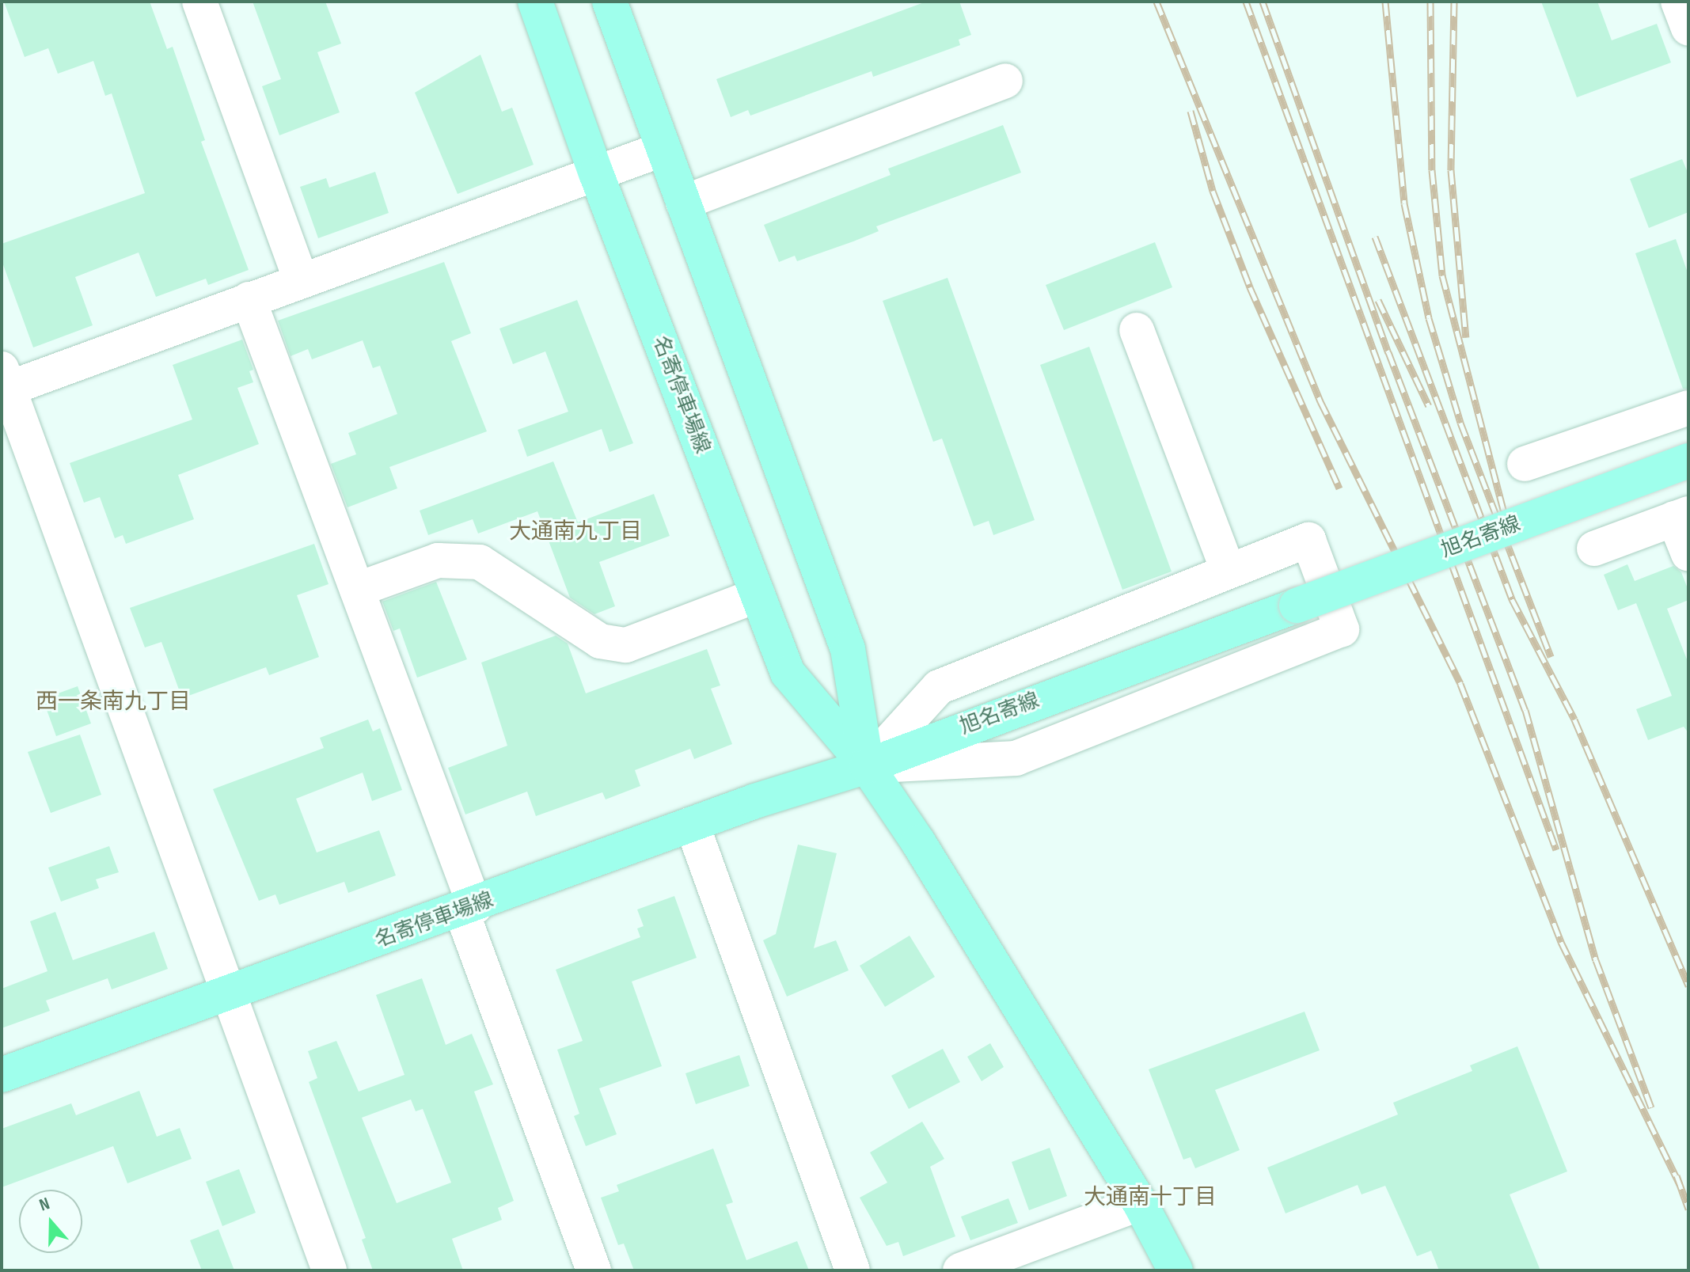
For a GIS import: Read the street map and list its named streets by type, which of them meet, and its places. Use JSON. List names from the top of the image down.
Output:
{
  "streets": {
    "main road": ["名寄停車場線", "旭名寄線"]
  },
  "crossings": [
    ["名寄停車場線", "旭名寄線"]
  ],
  "districts": ["大通南九丁目", "西一条南九丁目", "大通南十丁目"],
  "north": "top"
}
